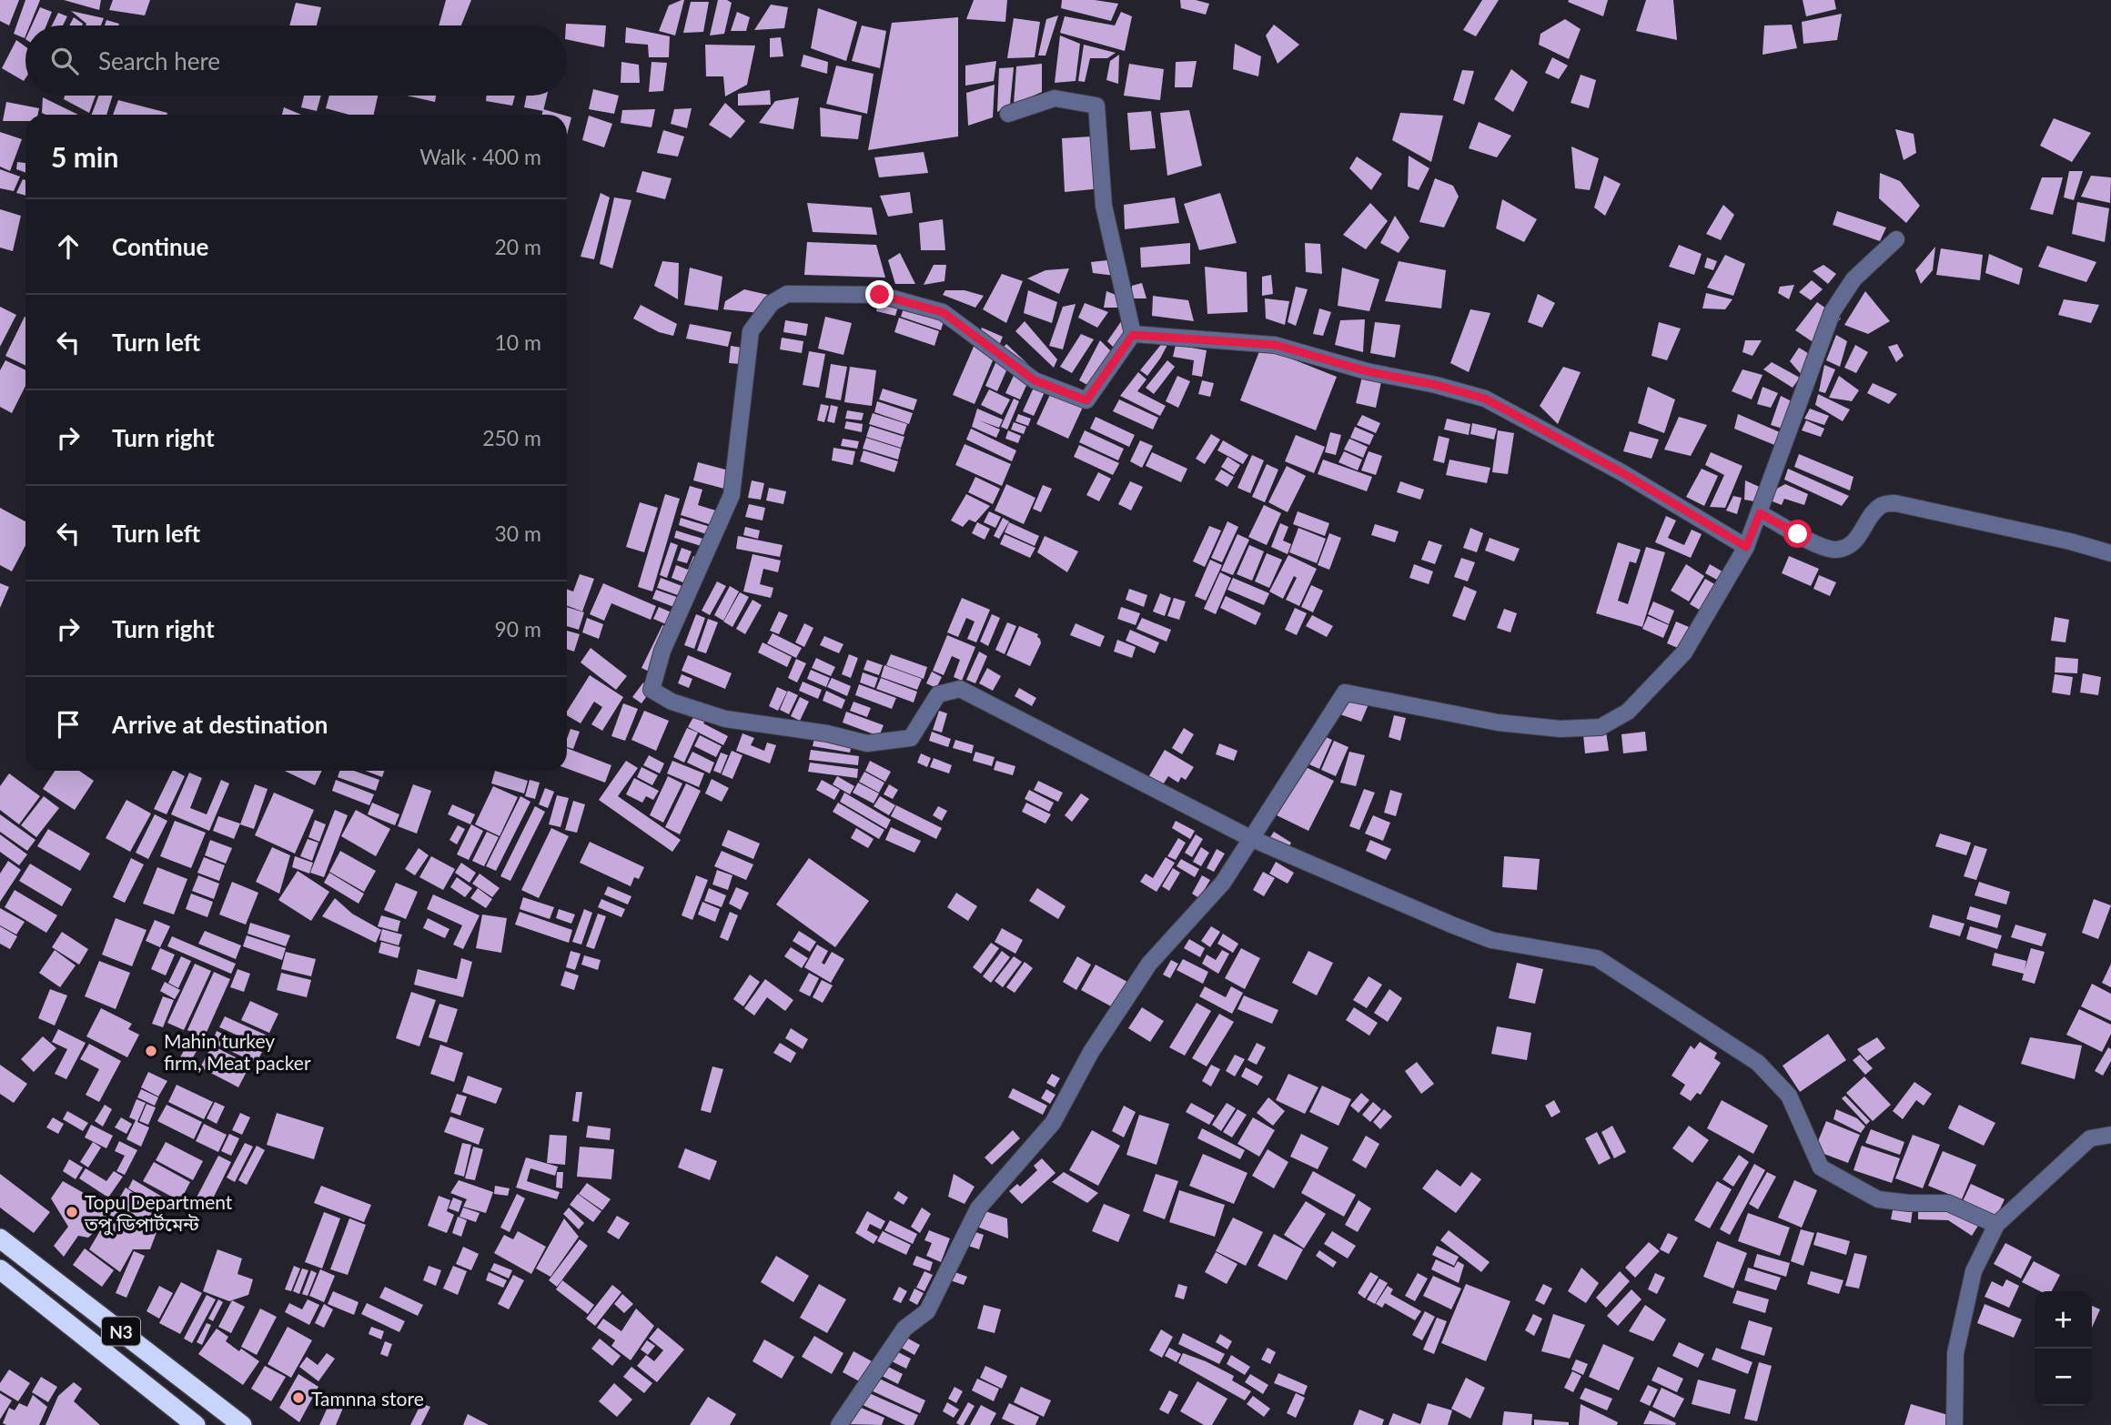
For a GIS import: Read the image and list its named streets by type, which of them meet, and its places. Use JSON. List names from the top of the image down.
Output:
{
  "streets": {
    "highway": ["N3"]
  },
  "places": ["Mahin turkey firm, Meat packer", "Topu Department তপু ডিপার্টমেন্ট", "Tamnna store"],
  "page": {
    "search": "Search here",
    "heading": ["5 min", "Walk · 400 m"],
    "list": [
      ["Continue", "20 m"],
      ["Turn left", "10 m"],
      ["Turn right", "250 m"],
      ["Turn left", "30 m"],
      ["Turn right", "90 m"],
      "Arrive at destination"
    ],
    "map_buttons": ["+", "−"]
  }
}
